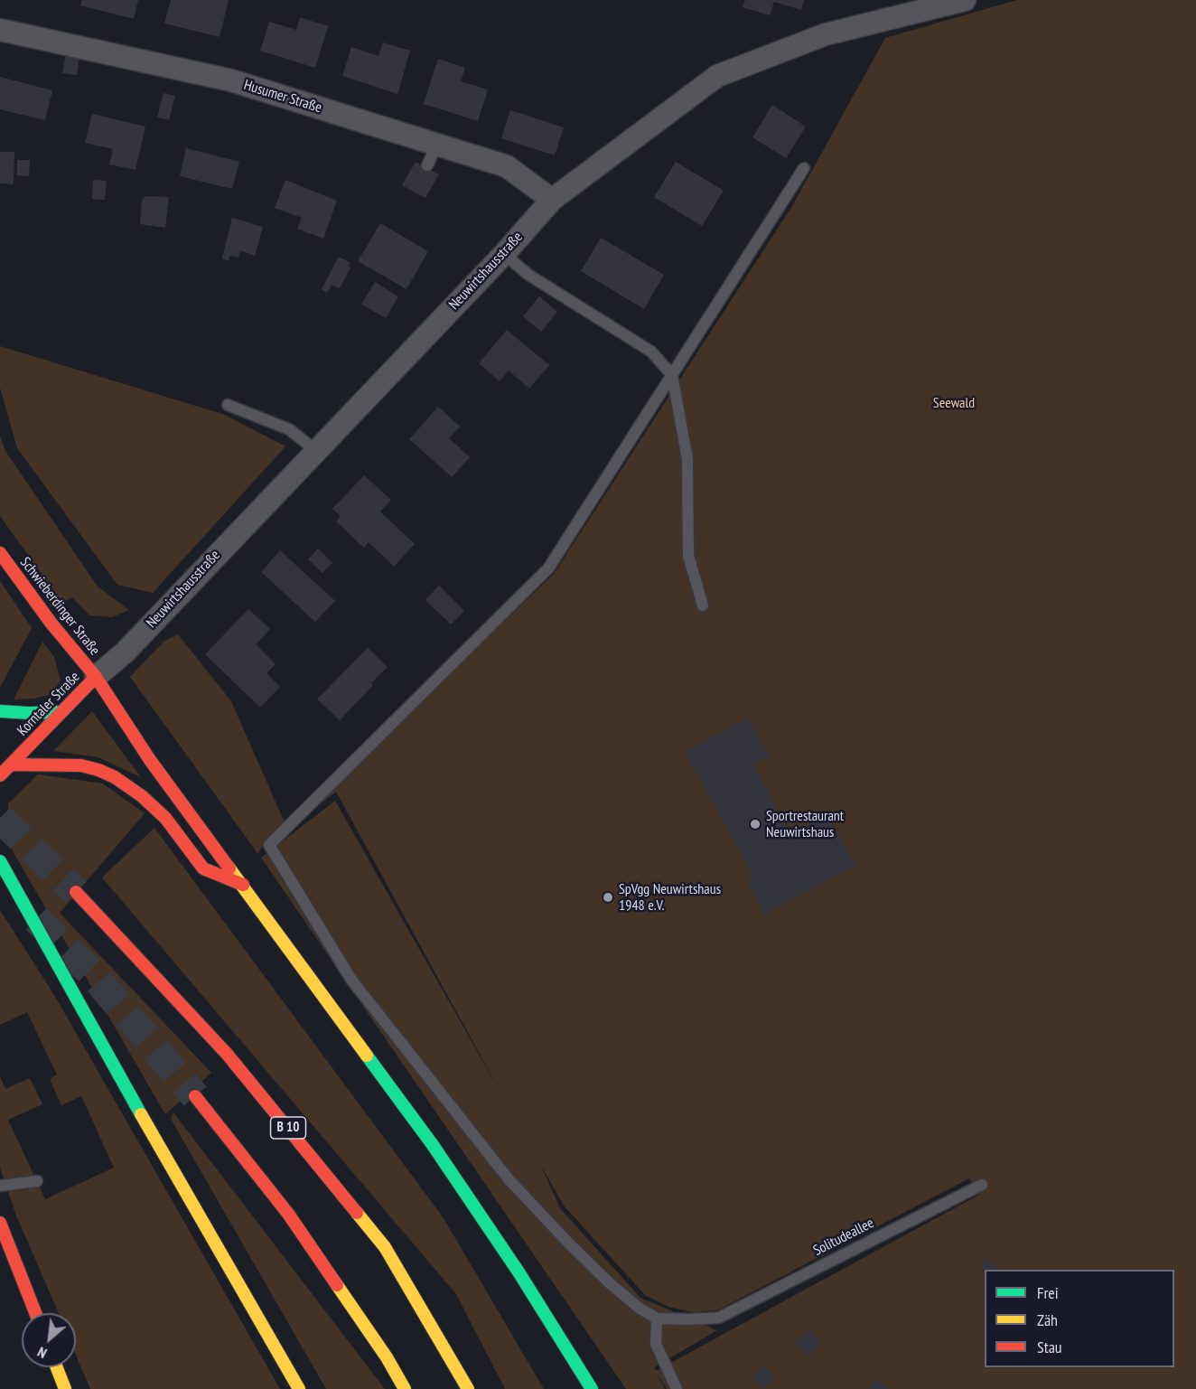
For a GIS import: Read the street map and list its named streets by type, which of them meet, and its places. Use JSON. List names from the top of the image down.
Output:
{
  "streets": {
    "main road": ["Schwieberdinger Straße", "Korntaler Straße", "B 10"],
    "street": ["Husumer Straße", "Neuwirtshausstraße"],
    "lane": ["Solitudeallee"]
  },
  "crossings": [
    ["Husumer Straße", "Neuwirtshausstraße"],
    ["Neuwirtshausstraße", "Schwieberdinger Straße"],
    ["Neuwirtshausstraße", "Korntaler Straße"],
    ["Schwieberdinger Straße", "Korntaler Straße"]
  ],
  "parks": ["Seewald"],
  "places": ["Sportrestaurant Neuwirtshaus", "SpVgg Neuwirtshaus 1948 e.V."],
  "legend": ["Frei", "Zäh", "Stau"],
  "north": "bottom left"
}
